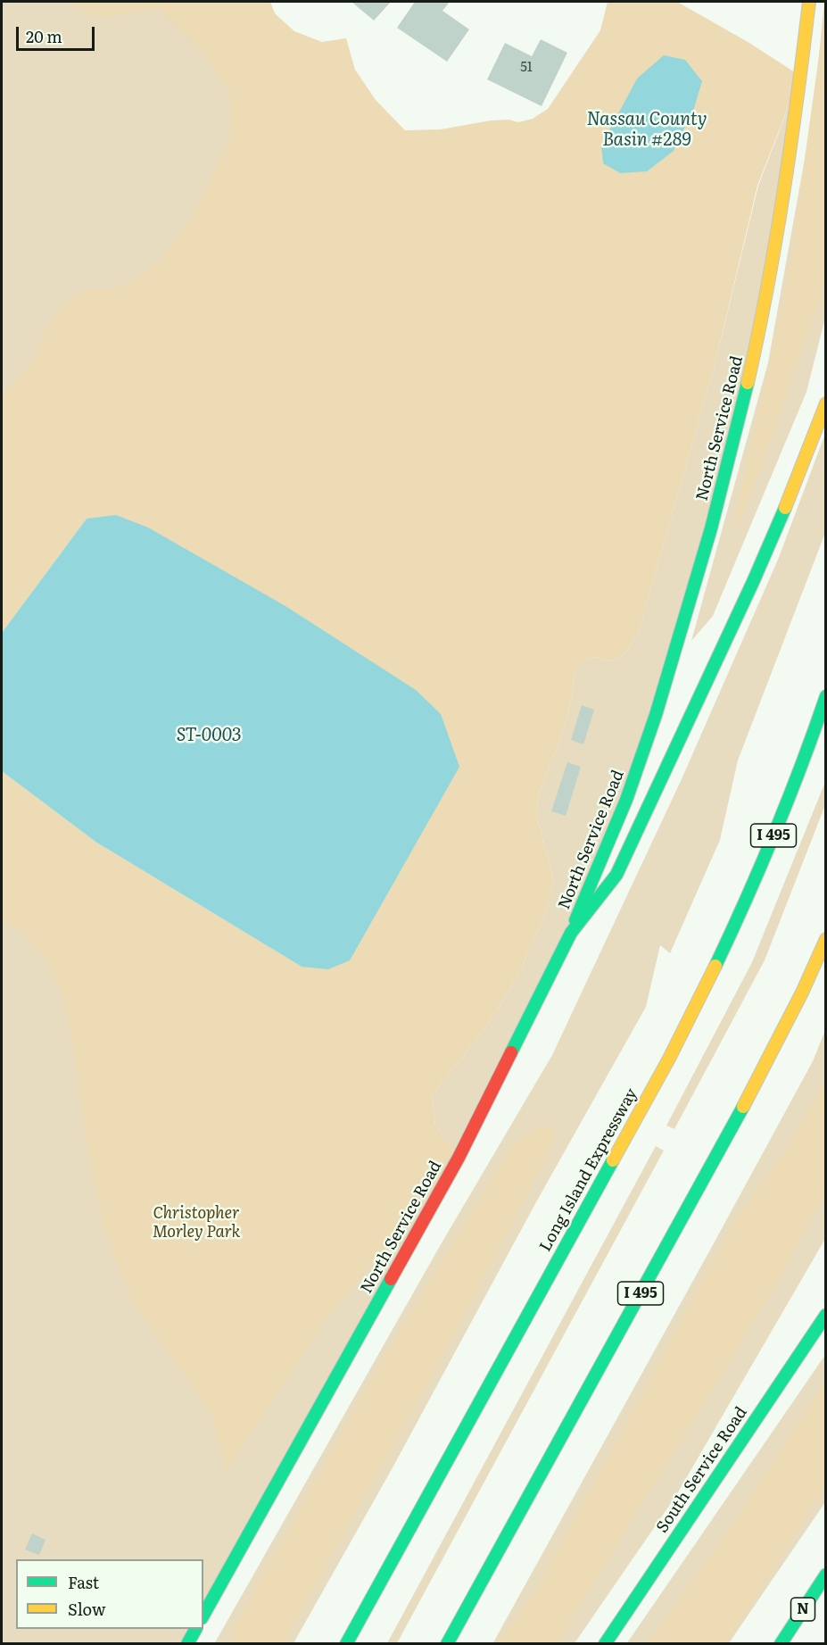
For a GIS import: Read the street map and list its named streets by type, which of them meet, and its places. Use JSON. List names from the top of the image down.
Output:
{
  "streets": {
    "main road": [
      "North Service Road",
      "I 495",
      "Long Island Expressway",
      "South Service Road",
      "N"
    ]
  },
  "water": ["Nassau County Basin #289", "ST-0003"],
  "parks": ["Christopher Morley Park"],
  "house_numbers": ["51"],
  "legend": ["Fast", "Slow"],
  "scale_bar": "20 m"
}
